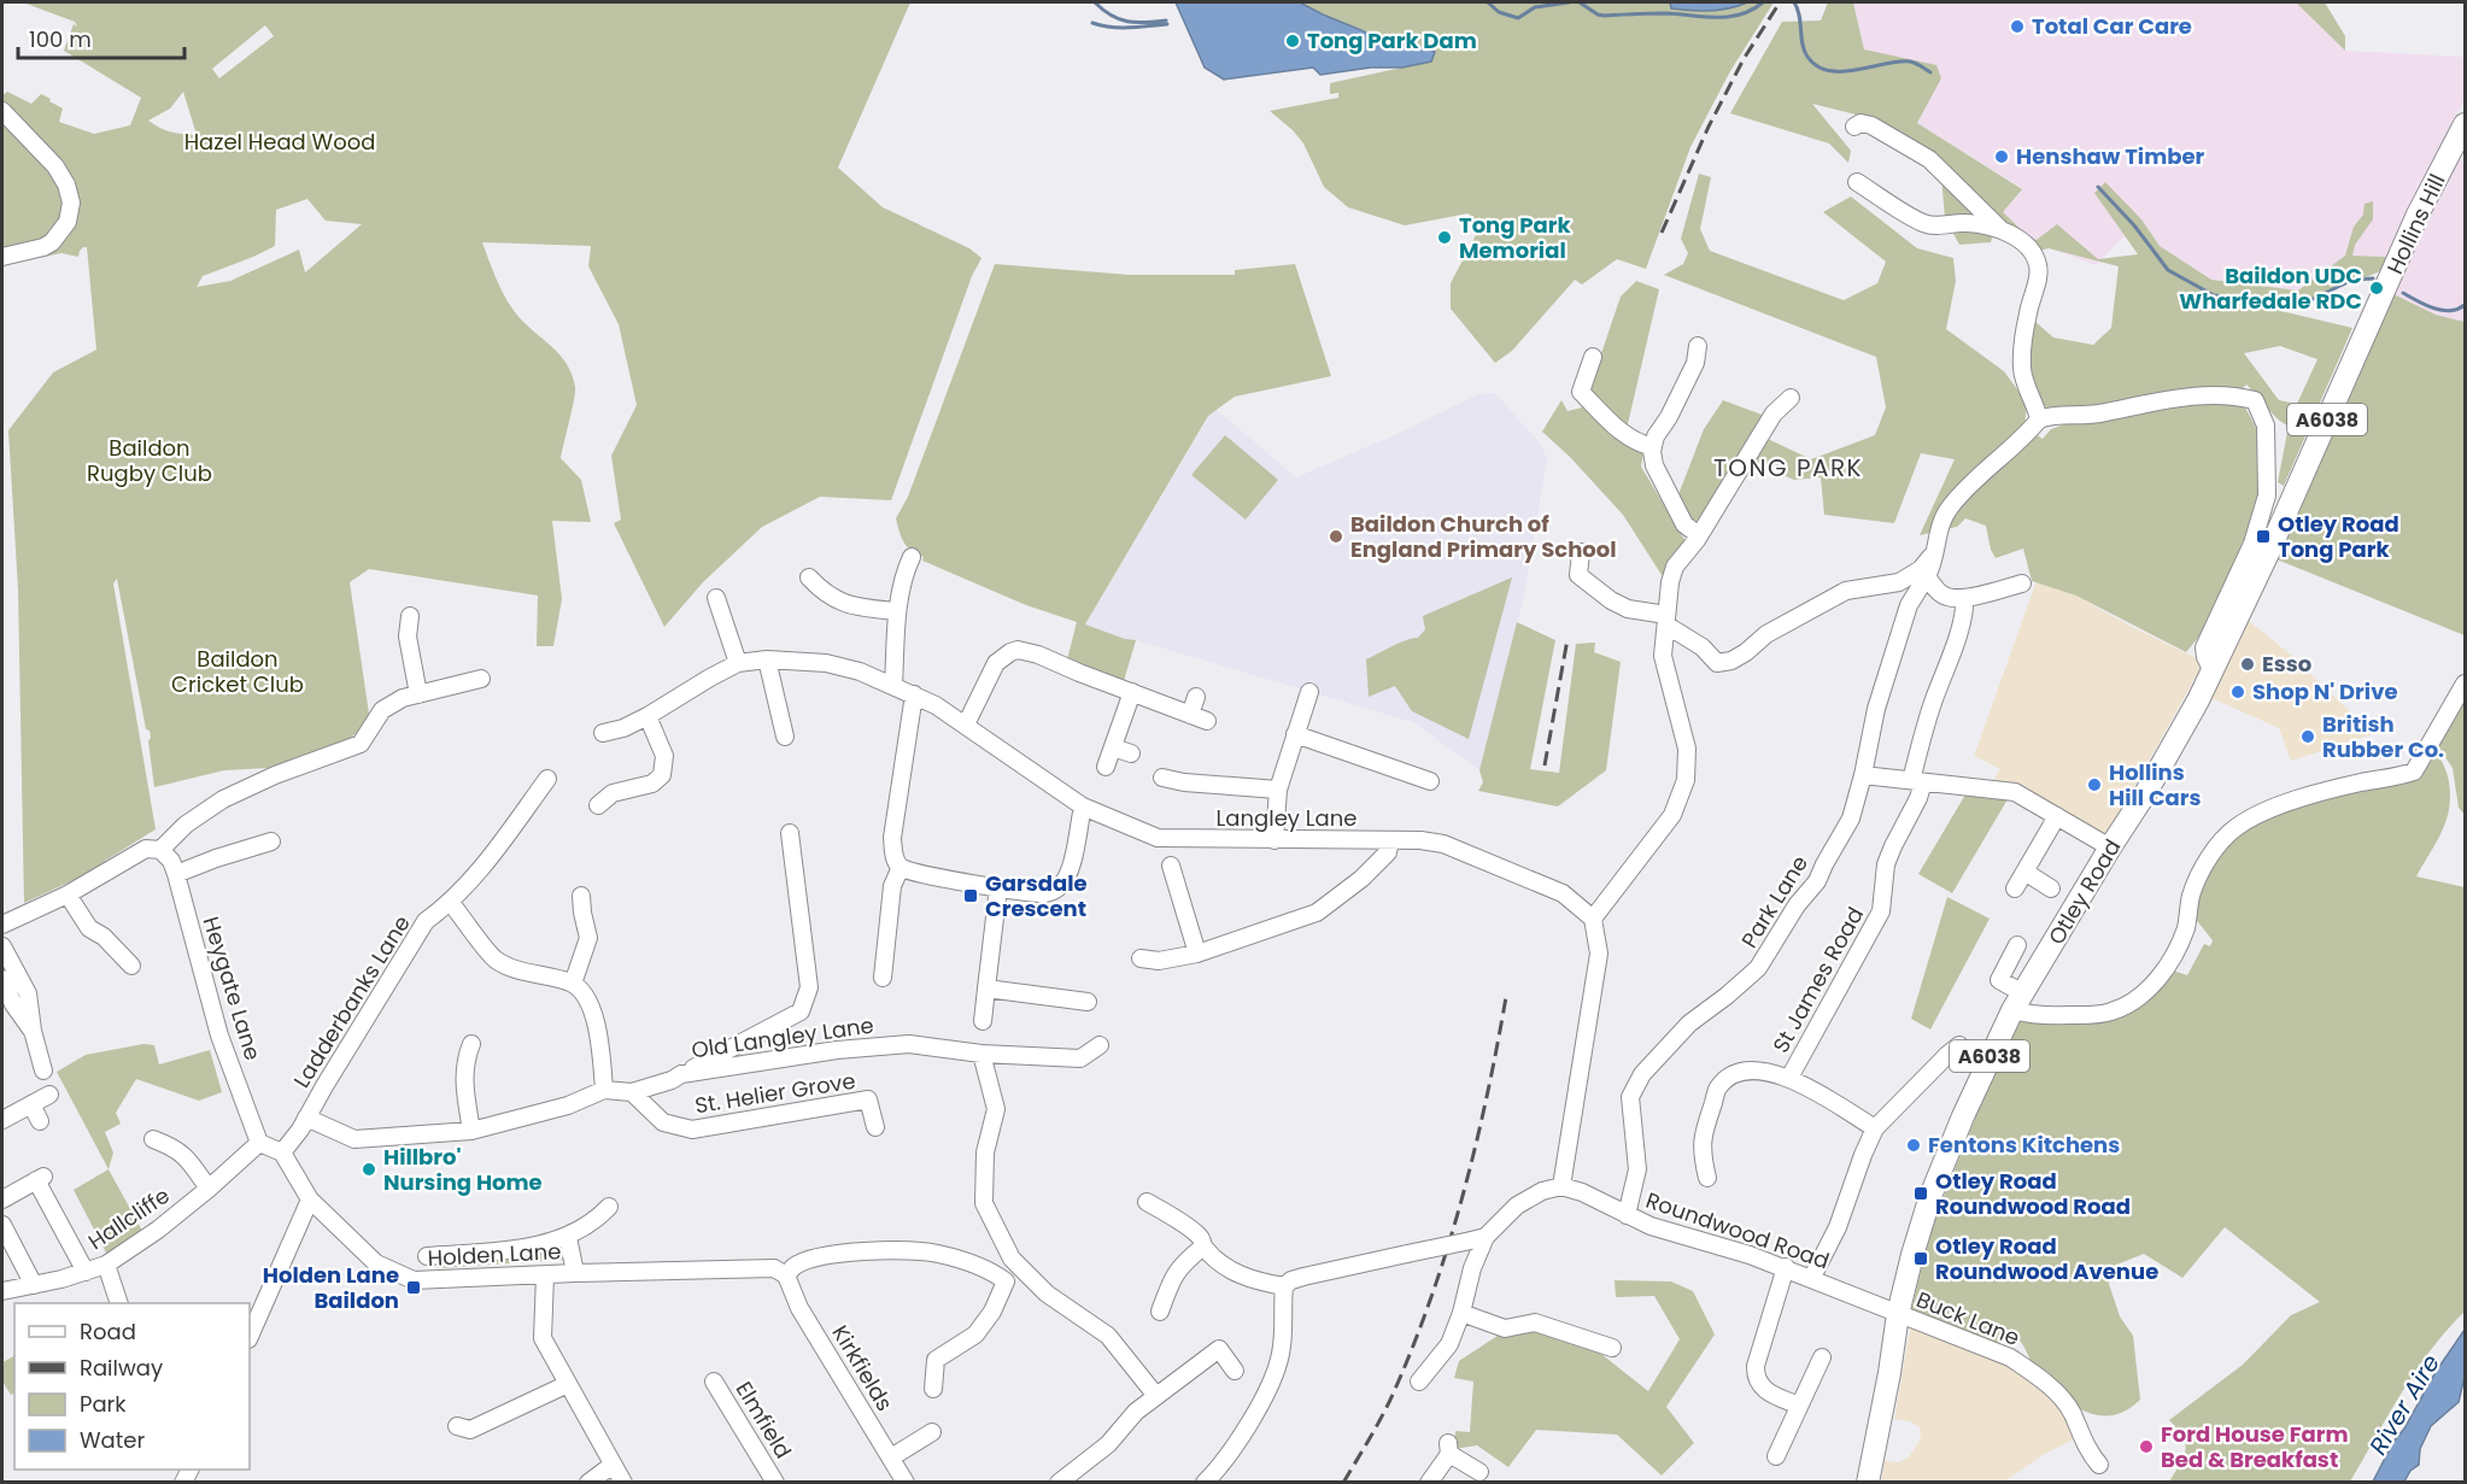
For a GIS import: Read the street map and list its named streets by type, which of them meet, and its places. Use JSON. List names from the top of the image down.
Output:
{
  "streets": {
    "main road": ["Hollins Hill", "A6038", "Otley Road"],
    "street": [
      "Langley Lane",
      "Park Lane",
      "St James Road",
      "Heygate Lane",
      "Ladderbanks Lane",
      "Old Langley Lane",
      "St. Helier Grove",
      "Hallcliffe",
      "Roundwood Road",
      "Holden Lane",
      "Buck Lane",
      "Kirkfields",
      "Elmfield"
    ]
  },
  "crossings": [
    ["Hollins Hill", "Otley Road"],
    ["Otley Road", "Roundwood Road"],
    ["Otley Road", "Buck Lane"],
    ["Park Lane", "Roundwood Road"],
    ["Heygate Lane", "Hallcliffe"],
    ["Ladderbanks Lane", "Old Langley Lane"],
    ["Ladderbanks Lane", "Holden Lane"],
    ["Old Langley Lane", "St. Helier Grove"],
    ["Roundwood Road", "Buck Lane"],
    ["Holden Lane", "Kirkfields"]
  ],
  "districts": ["TONG PARK"],
  "water": ["River Aire"],
  "parks": ["Hazel Head Wood", "Baildon Rugby Club", "Baildon Cricket Club"],
  "places": {
    "other": [
      "Total Car Care",
      "Tong Park Dam",
      "Henshaw Timber",
      "Tong Park Memorial",
      "Baildon UDC Wharfedale RDC",
      "Baildon Church of England Primary School",
      "Esso",
      "Shop N' Drive",
      "British Rubber Co.",
      "Hollins Hill Cars",
      "Fentons Kitchens",
      "Hillbro' Nursing Home",
      "Ford House Farm Bed & Breakfast"
    ],
    "transit": [
      "Otley Road Tong Park",
      "Garsdale Crescent",
      "Otley Road Roundwood Road",
      "Otley Road Roundwood Avenue",
      "Holden Lane Baildon"
    ]
  },
  "legend": [
    "Road",
    "Railway",
    "Park",
    "Water"
  ],
  "scale_bar": "100 m"
}
